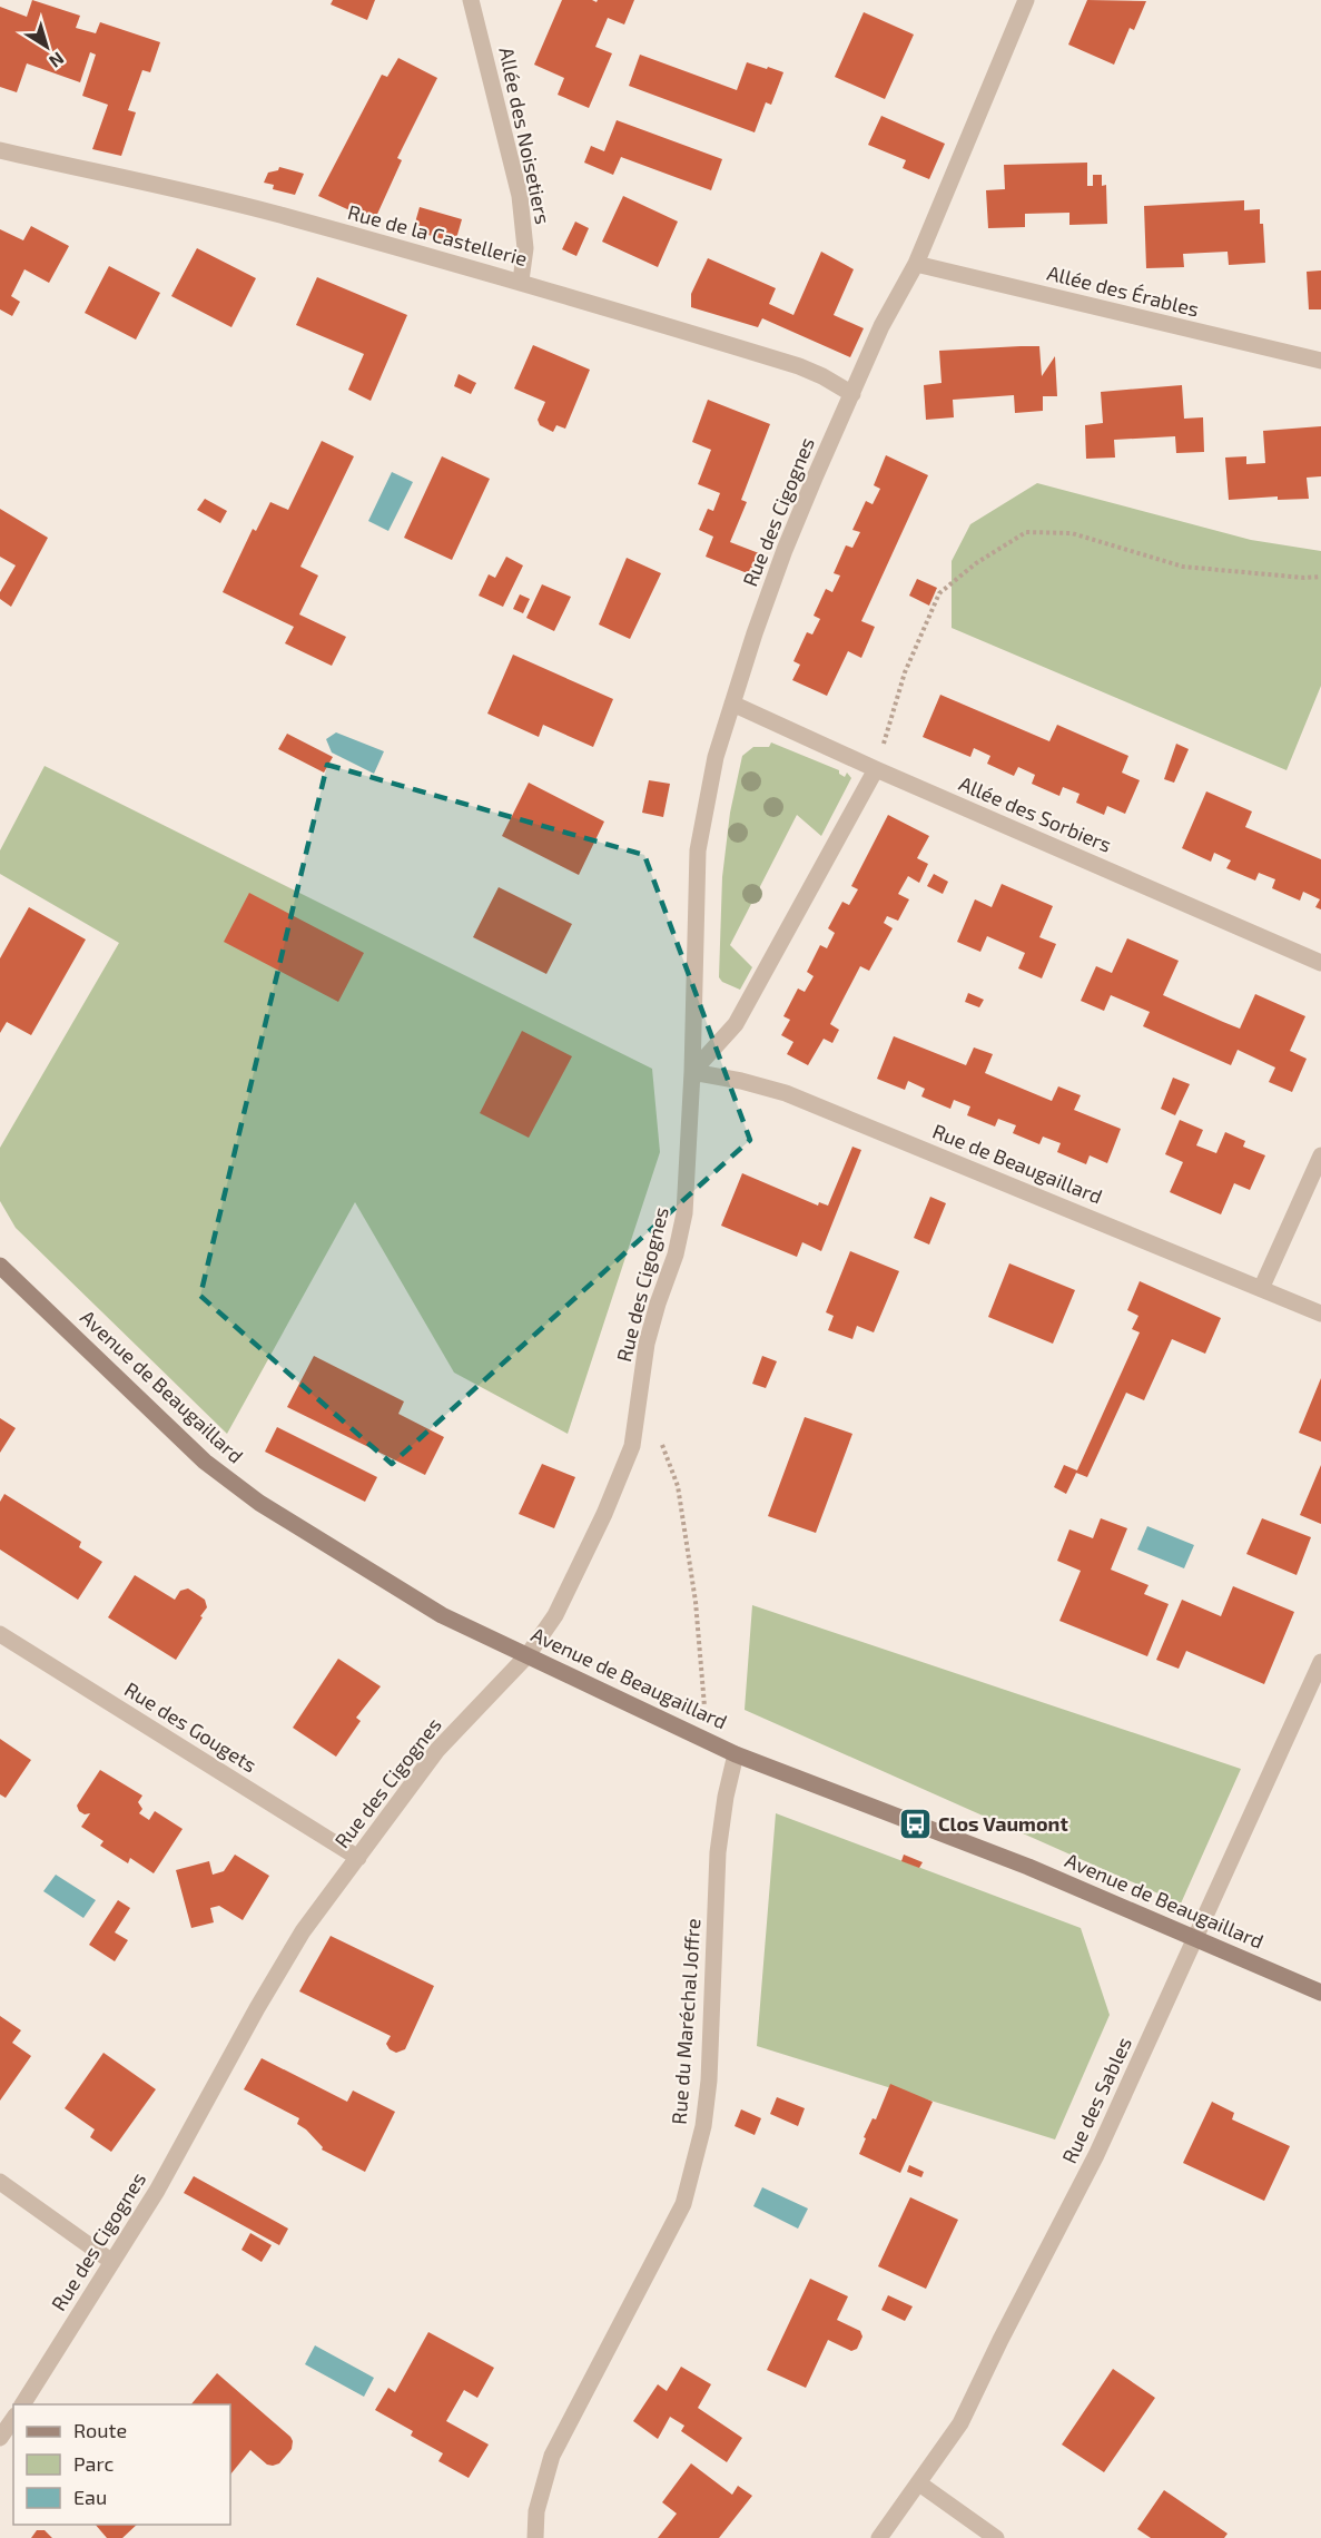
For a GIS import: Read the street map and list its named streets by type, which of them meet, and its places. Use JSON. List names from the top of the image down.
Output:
{
  "streets": {
    "main road": ["Avenue de Beaugaillard"],
    "street": [
      "Allée des Noisetiers",
      "Rue de la Castellerie",
      "Allée des Érables",
      "Rue des Cigognes",
      "Allée des Sorbiers",
      "Rue de Beaugaillard",
      "Rue des Gougets",
      "Rue du Maréchal Joffre",
      "Rue des Sables"
    ]
  },
  "crossings": [
    ["Allée des Noisetiers", "Rue de la Castellerie"],
    ["Rue de la Castellerie", "Rue des Cigognes"],
    ["Allée des Érables", "Rue des Cigognes"],
    ["Rue des Cigognes", "Allée des Sorbiers"],
    ["Rue des Cigognes", "Rue de Beaugaillard"],
    ["Rue des Cigognes", "Avenue de Beaugaillard"],
    ["Rue des Cigognes", "Rue des Gougets"],
    ["Avenue de Beaugaillard", "Rue du Maréchal Joffre"],
    ["Avenue de Beaugaillard", "Rue des Sables"]
  ],
  "places": {
    "bus stop": ["Clos Vaumont"]
  },
  "legend": ["Route", "Parc", "Eau"],
  "north": "bottom right"
}
